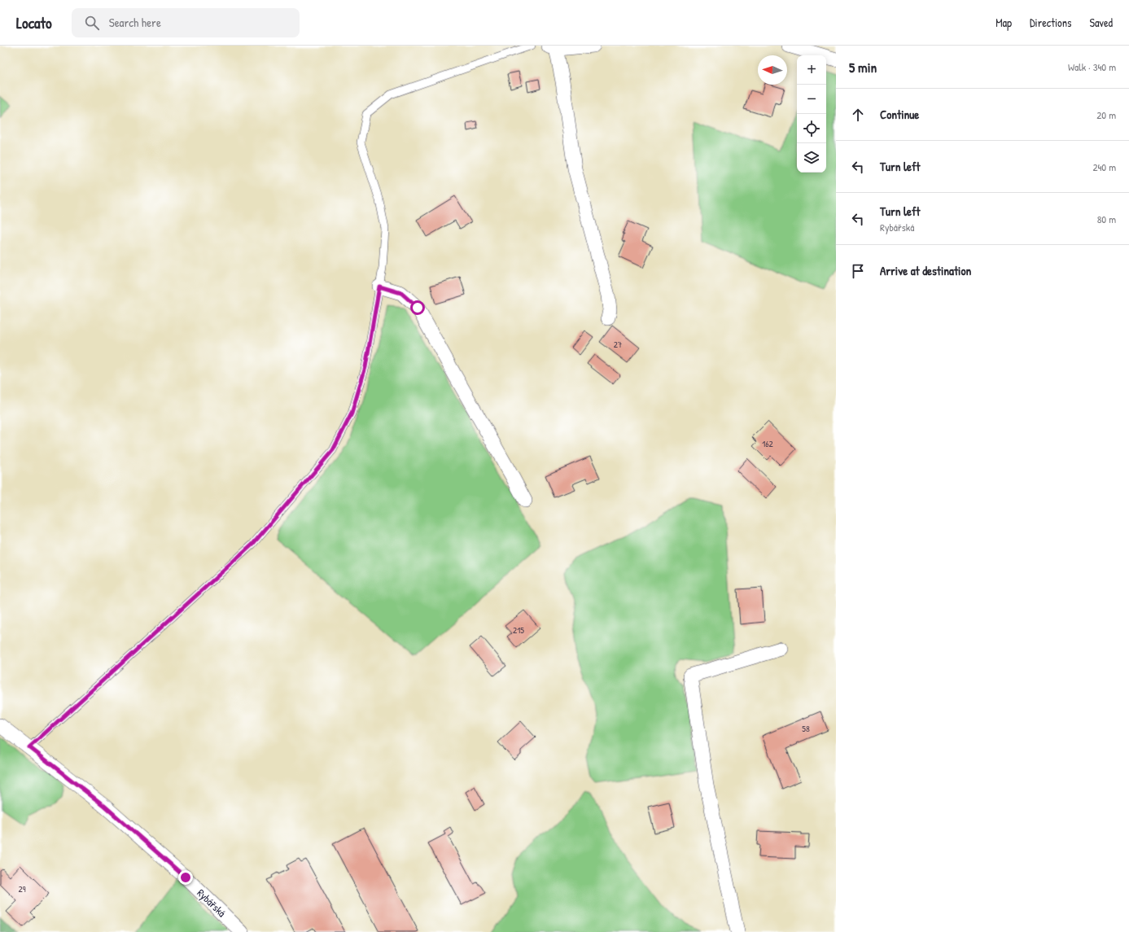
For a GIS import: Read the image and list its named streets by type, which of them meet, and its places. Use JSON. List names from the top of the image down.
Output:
{
  "streets": {
    "street": ["Rybářská"]
  },
  "house_numbers": [
    "27",
    "162",
    "215",
    "58",
    "29"
  ],
  "north": "left",
  "page": {
    "header": "Locato",
    "search": "Search here",
    "nav": ["Map", "Directions", "Saved"],
    "heading": ["5 min", "Walk · 340 m"],
    "map_buttons": ["+", "−"],
    "list": [
      ["Continue", "20 m"],
      ["Turn left", "240 m"],
      ["Turn left", "Rybářská", "80 m"],
      "Arrive at destination"
    ]
  }
}
